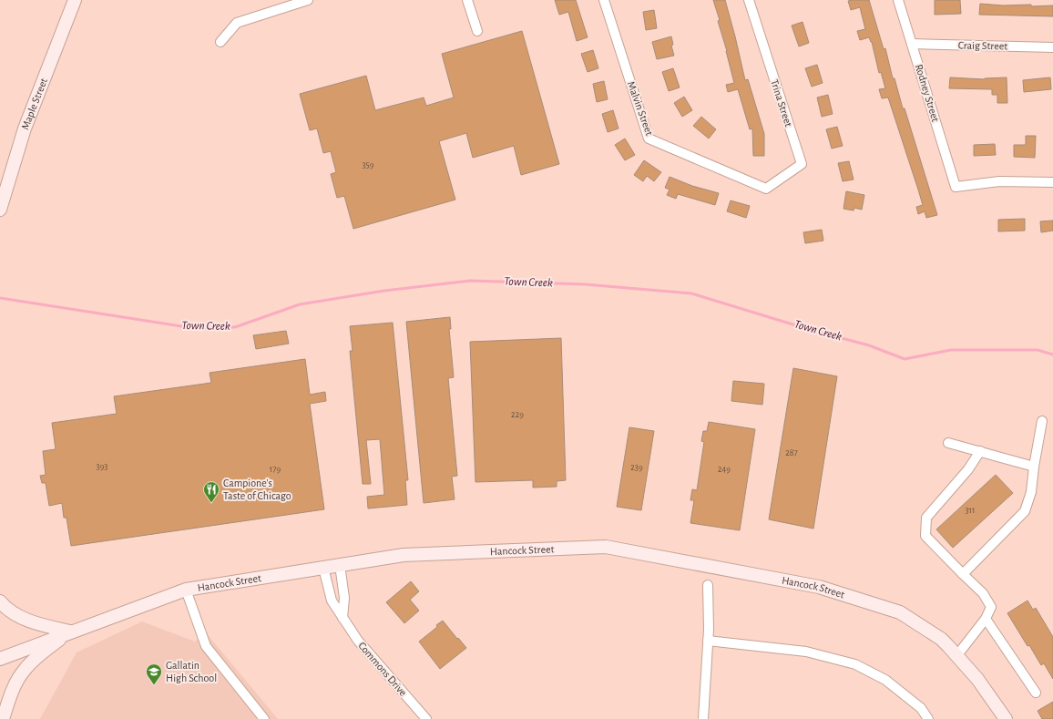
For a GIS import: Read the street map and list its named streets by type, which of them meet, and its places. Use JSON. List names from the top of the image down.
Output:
{
  "streets": {
    "street": [
      "Craig Street",
      "Rodney Street",
      "Trina Street",
      "Maple Street",
      "Malvin Street",
      "Hancock Street",
      "Commons Drive"
    ]
  },
  "crossings": [
    ["Craig Street", "Rodney Street"],
    ["Trina Street", "Malvin Street"],
    ["Hancock Street", "Commons Drive"]
  ],
  "water": ["Town Creek"],
  "places": {
    "restaurant": ["Campione's Taste of Chicago"],
    "school or university": ["Gallatin High School"]
  },
  "house_numbers": [
    "359",
    "229",
    "287",
    "393",
    "239",
    "179",
    "249",
    "311"
  ]
}
